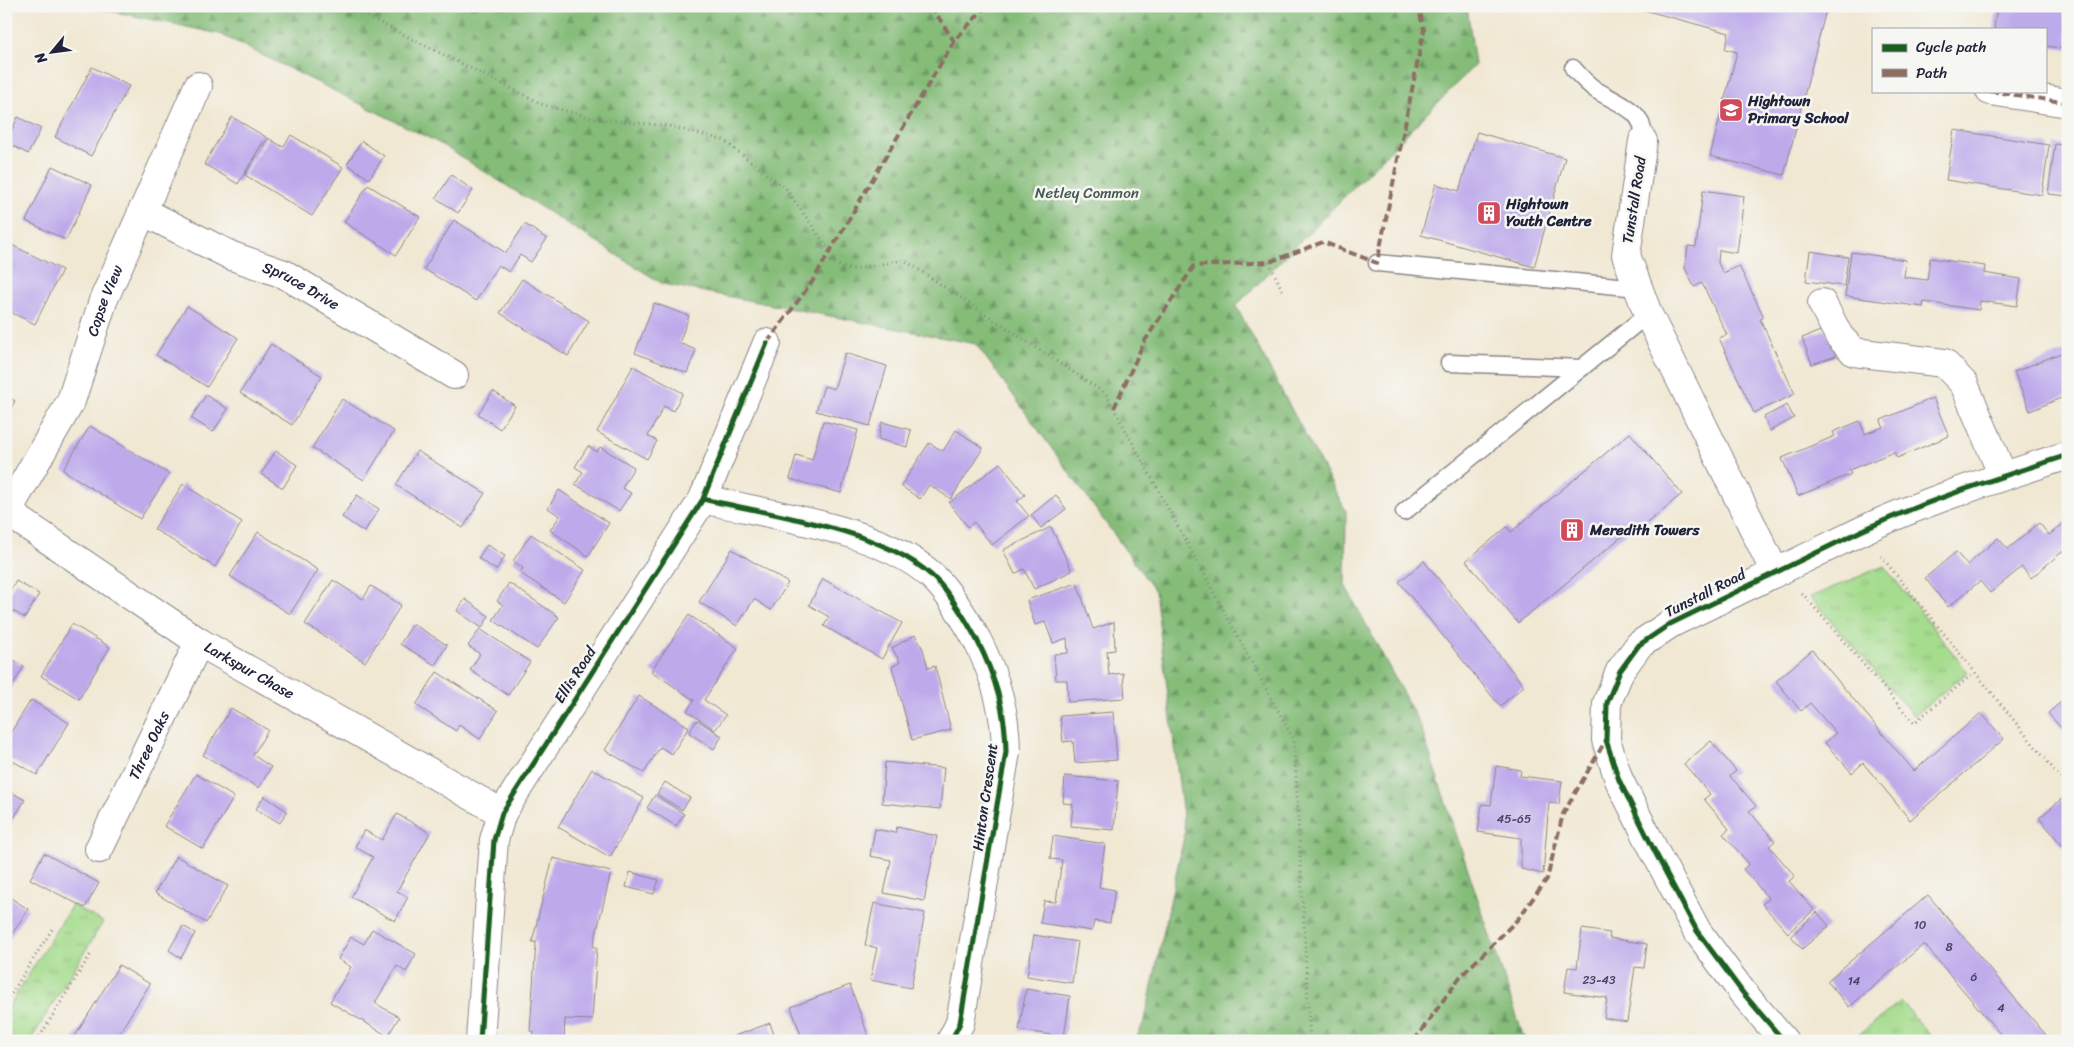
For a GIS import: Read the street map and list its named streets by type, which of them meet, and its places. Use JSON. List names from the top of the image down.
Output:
{
  "streets": {
    "street": [
      "Tunstall Road",
      "Spruce Drive",
      "Copse View",
      "Larkspur Chase",
      "Ellis Road",
      "Three Oaks",
      "Hinton Crescent"
    ]
  },
  "crossings": [
    ["Spruce Drive", "Copse View"],
    ["Copse View", "Larkspur Chase"],
    ["Larkspur Chase", "Ellis Road"],
    ["Larkspur Chase", "Three Oaks"],
    ["Ellis Road", "Hinton Crescent"]
  ],
  "parks": ["Netley Common"],
  "places": {
    "school or university": ["Hightown Primary School"],
    "building": ["Hightown Youth Centre", "Meredith Towers"]
  },
  "house_numbers": [
    "45-65",
    "10",
    "8",
    "6",
    "23-43",
    "14",
    "4"
  ],
  "legend": ["Cycle path", "Path"],
  "north": "bottom left"
}
